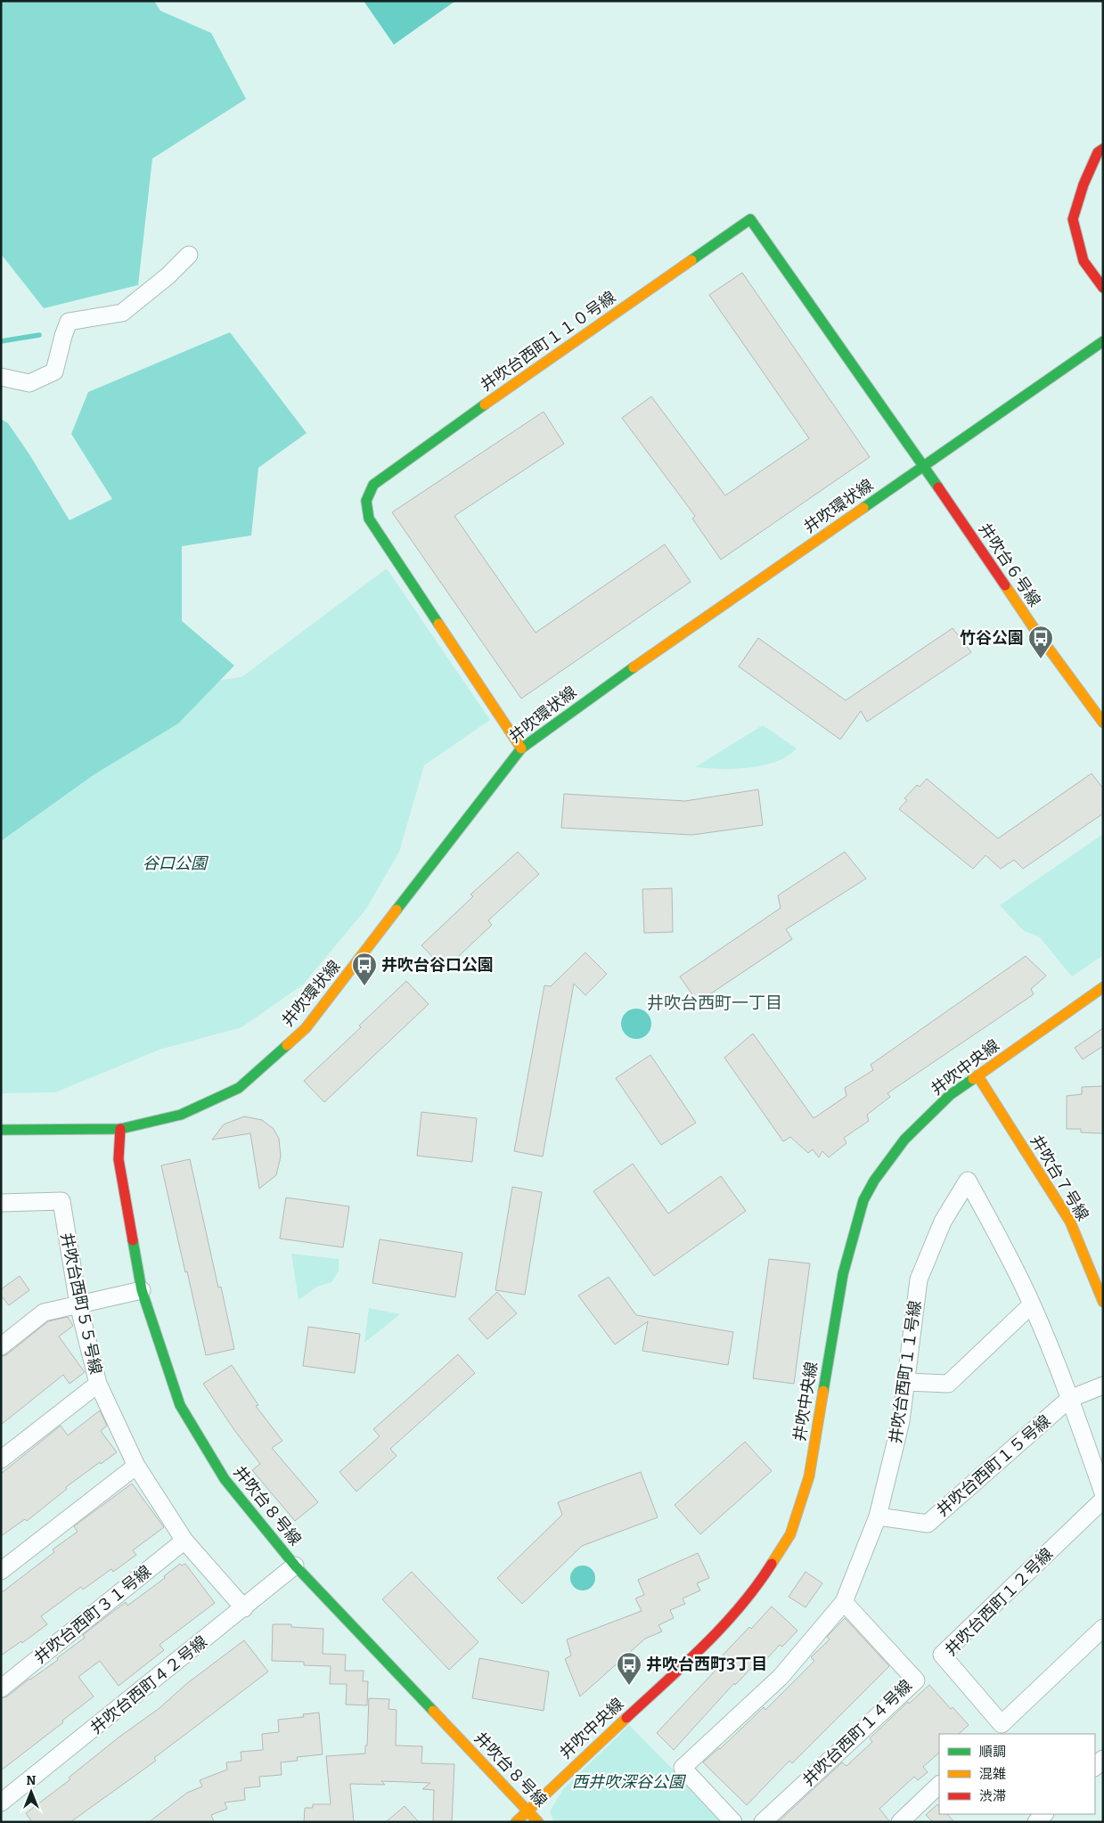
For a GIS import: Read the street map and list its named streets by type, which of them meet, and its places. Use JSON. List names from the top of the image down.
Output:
{
  "streets": {
    "street": [
      "井吹台西町１１０号線",
      "井吹環状線",
      "井吹台６号線",
      "井吹中央線",
      "井吹台７号線",
      "井吹台西町５５号線",
      "井吹台西町１１号線",
      "井吹台西町１５号線",
      "井吹台８号線",
      "井吹台西町１２号線",
      "井吹台西町３１号線",
      "井吹台西町４２号線",
      "井吹台西町１４号線"
    ]
  },
  "crossings": [
    ["井吹台西町１１０号線", "井吹環状線"],
    ["井吹台西町１１０号線", "井吹台６号線"],
    ["井吹環状線", "井吹台６号線"],
    ["井吹環状線", "井吹台８号線"],
    ["井吹中央線", "井吹台７号線"],
    ["井吹中央線", "井吹台８号線"],
    ["井吹台西町５５号線", "井吹台西町３１号線"],
    ["井吹台西町５５号線", "井吹台西町４２号線"],
    ["井吹台西町１１号線", "井吹台西町１５号線"],
    ["井吹台西町１１号線", "井吹台西町１４号線"],
    ["井吹台８号線", "井吹台西町４２号線"]
  ],
  "districts": ["井吹台西町一丁目"],
  "parks": ["谷口公園", "西井吹深谷公園"],
  "places": {
    "bus stop": ["竹谷公園", "井吹台谷口公園", "井吹台西町3丁目"]
  },
  "legend": ["順調", "混雑", "渋滞"],
  "north": "top"
}
